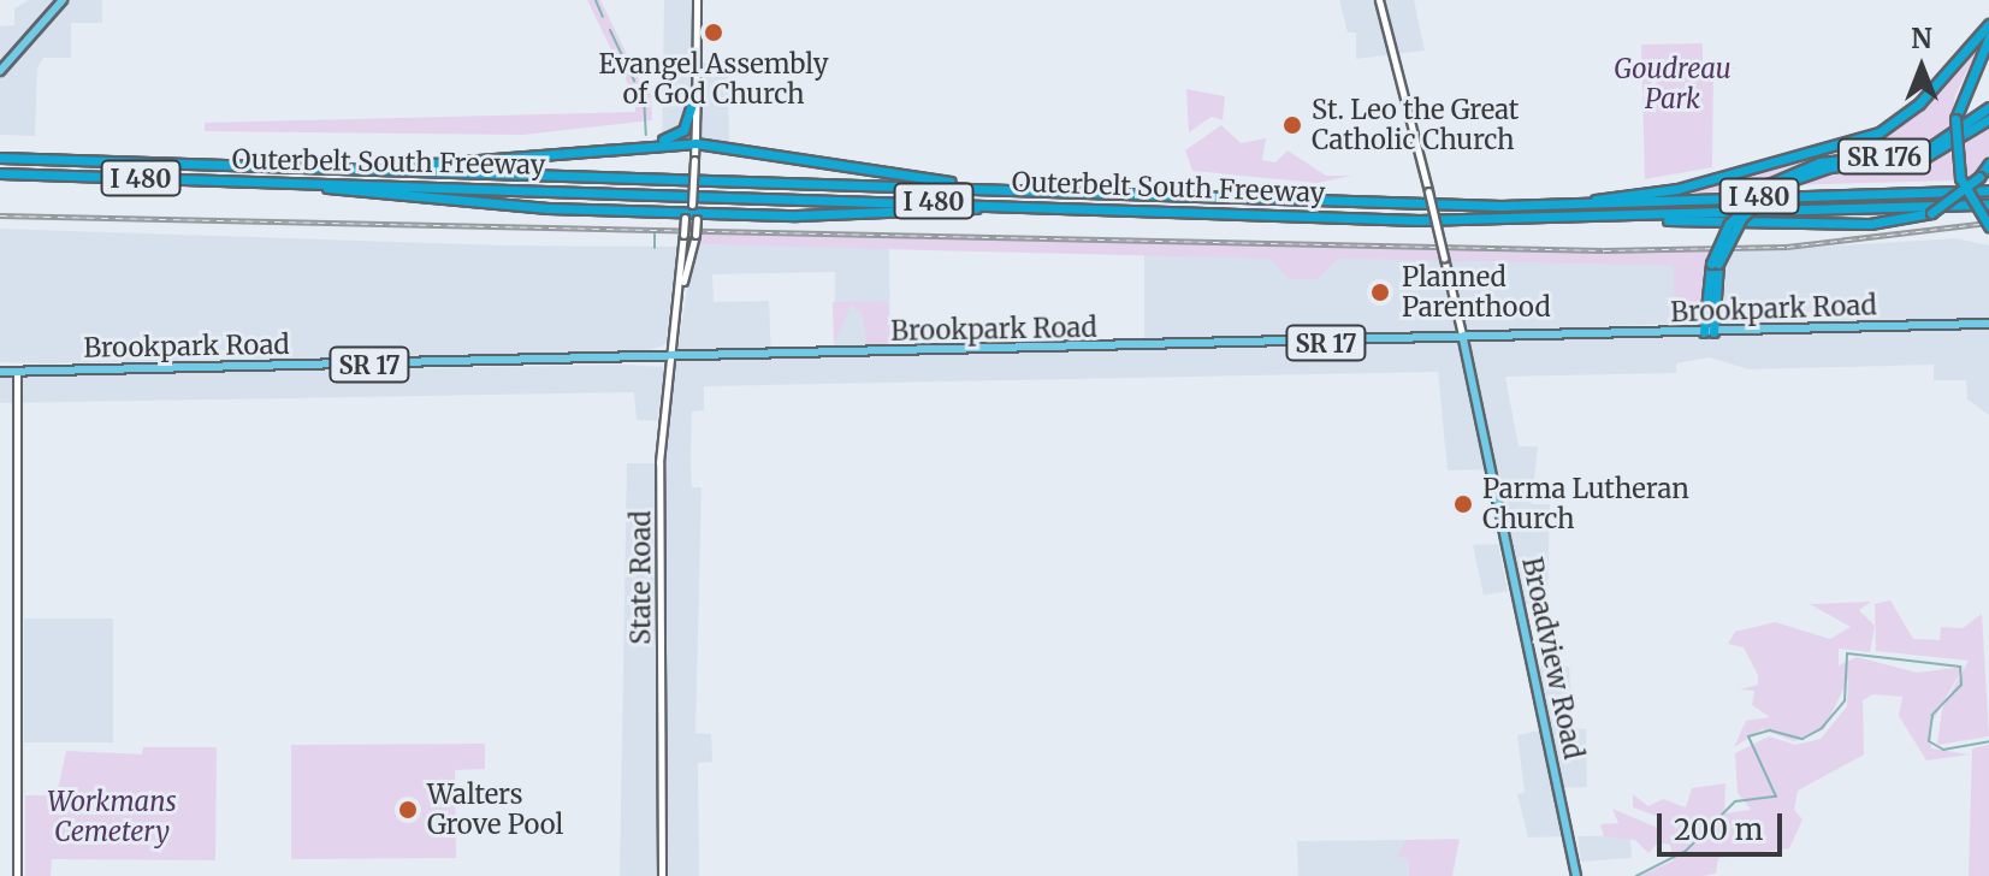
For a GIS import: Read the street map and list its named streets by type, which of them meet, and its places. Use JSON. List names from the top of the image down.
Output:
{
  "streets": {
    "highway": ["SR 176", "Outerbelt South Freeway", "I 480"],
    "main road": [
      "Brookpark Road",
      "SR 17",
      "State Road",
      "Broadview Road"
    ]
  },
  "crossings": [
    ["SR 176", "Brookpark Road"],
    ["Brookpark Road", "State Road"],
    ["Brookpark Road", "Broadview Road"]
  ],
  "parks": ["Goudreau Park", "Workmans Cemetery"],
  "places": [
    "Evangel Assembly of God Church",
    "St. Leo the Great Catholic Church",
    "Planned Parenthood",
    "Parma Lutheran Church",
    "Walters Grove Pool"
  ],
  "scale_bar": "200 m",
  "north": "top"
}
